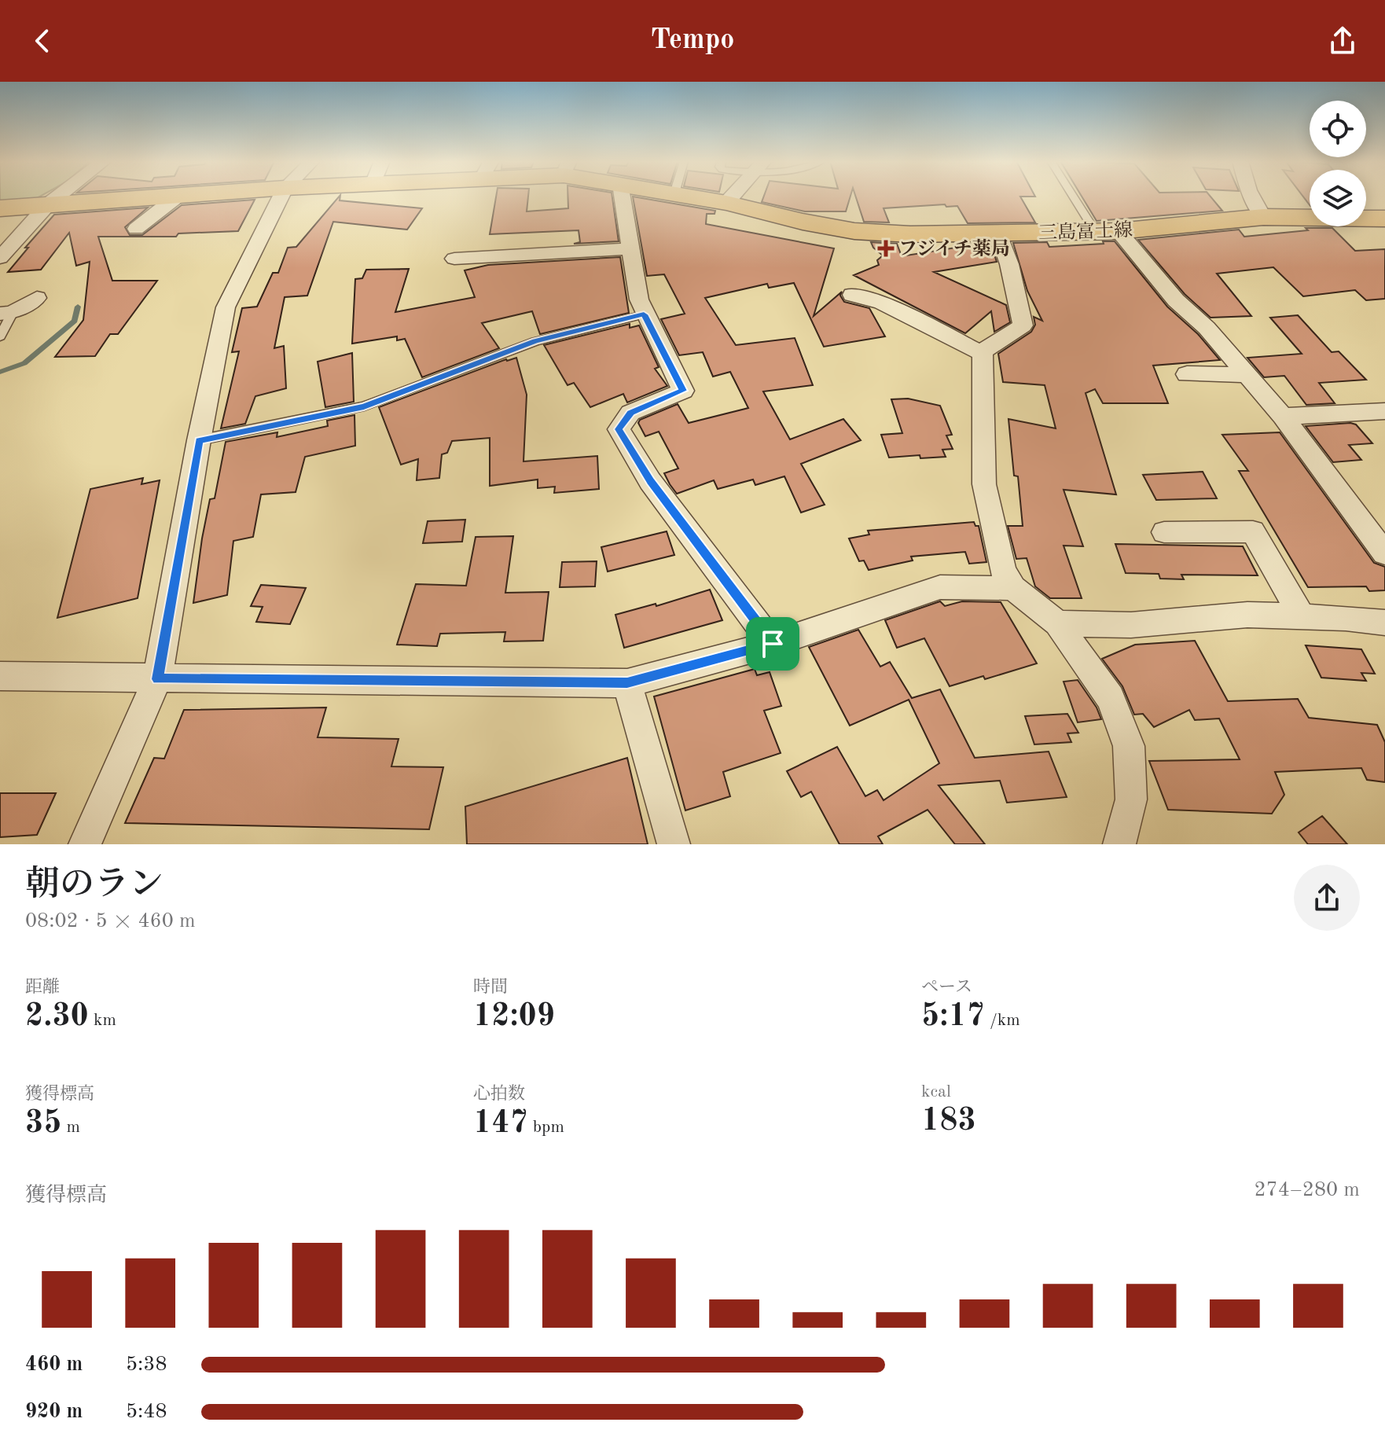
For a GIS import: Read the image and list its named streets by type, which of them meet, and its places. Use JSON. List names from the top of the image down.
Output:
{
  "streets": {
    "main road": ["三島富士線"]
  },
  "places": {
    "health": ["フジイチ薬局"]
  },
  "page": {
    "header": "Tempo",
    "heading": ["朝のラン", "08:02 · 5 × 460 m"],
    "stats": [
      ["距離", "2.30 km"],
      ["時間", "12:09"],
      ["ペース", "5:17 /km"],
      ["獲得標高", "35 m"],
      ["心拍数", "147 bpm"],
      ["kcal", "183"]
    ],
    "chart": ["獲得標高", "274–280 m"],
    "list": [
      {
        "name": "460 m",
        "note": "5:38"
      },
      {
        "name": "920 m",
        "note": "5:48"
      }
    ]
  }
}
